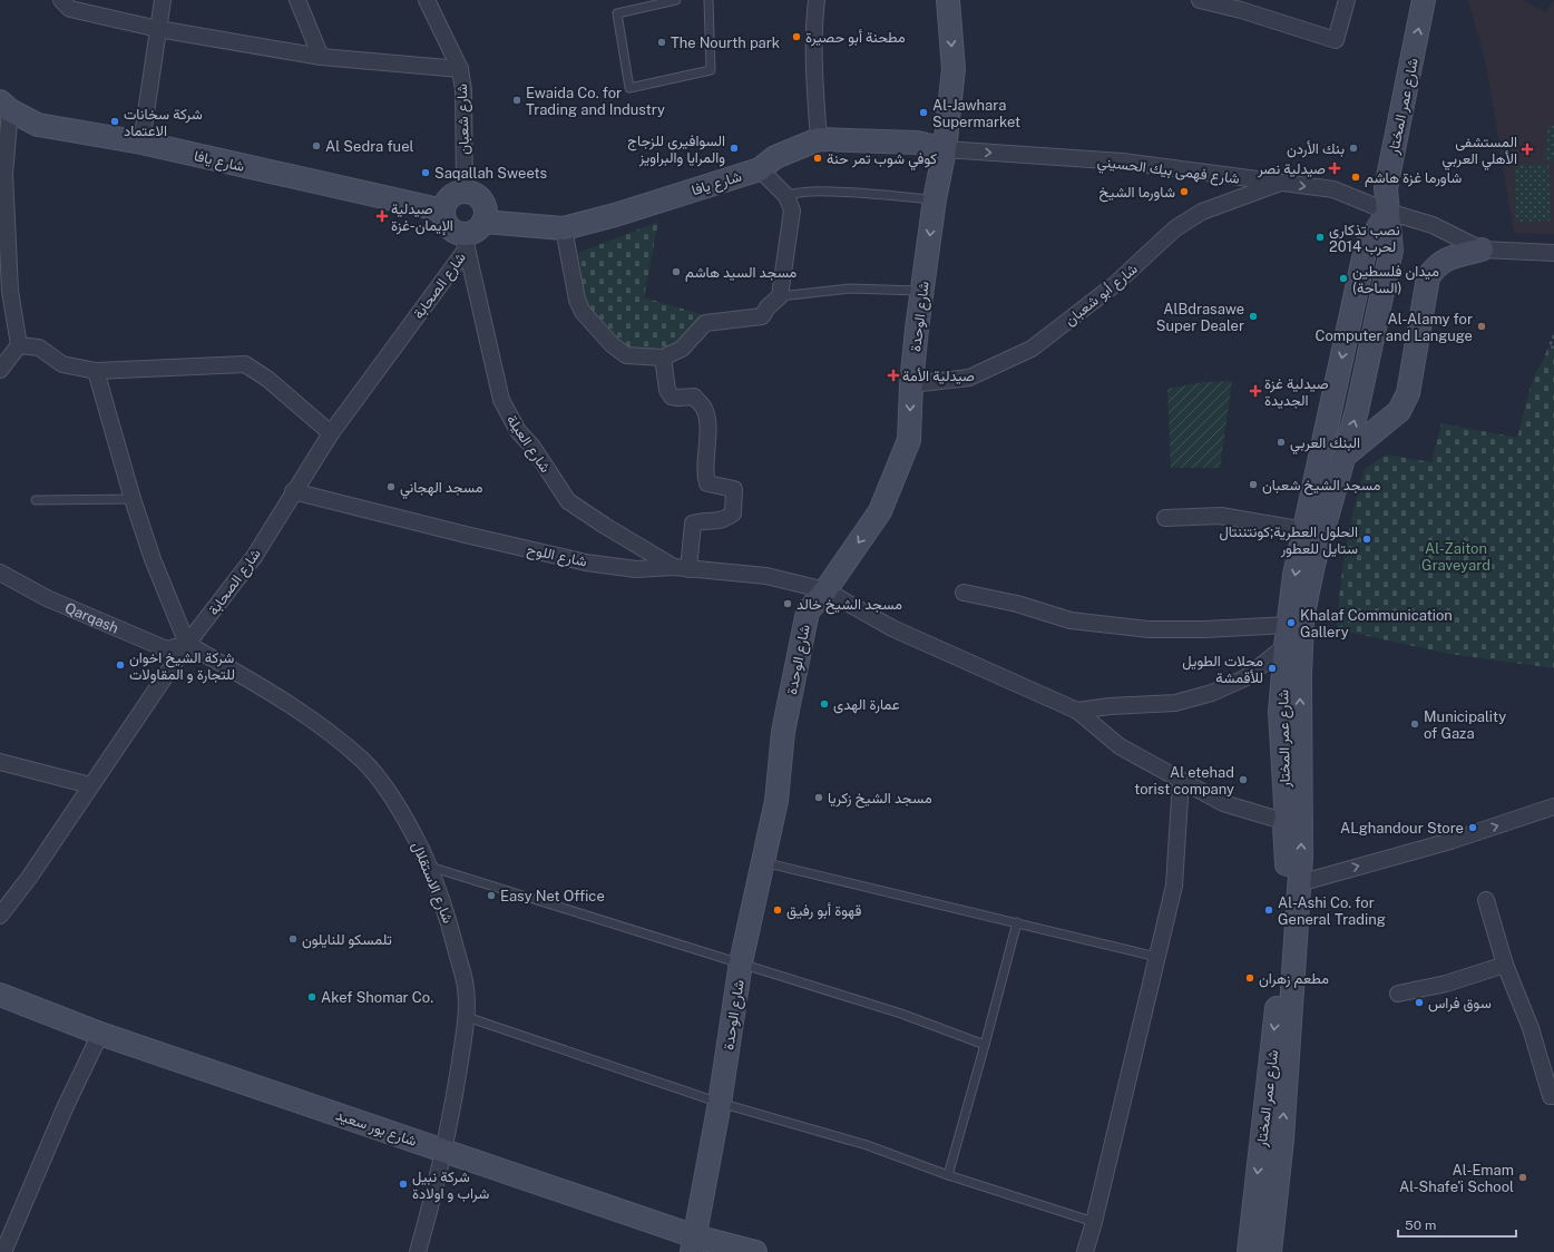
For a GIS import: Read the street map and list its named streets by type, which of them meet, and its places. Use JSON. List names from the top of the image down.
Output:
{
  "streets": {
    "main road": [
      "شارع عمر المختار",
      "شارع يافا",
      "شارع الوحدة",
      "شارع بور سعيد"
    ],
    "street": [
      "شارع شعبان",
      "شارع فهمى بيك الحسيني",
      "شارع الصحابة",
      "شارع أبو شعبان",
      "شارع العيلة",
      "شارع اللوح",
      "Qarqash",
      "شارع الاستقلال"
    ]
  },
  "crossings": [
    ["شارع عمر المختار", "شارع فهمى بيك الحسيني"],
    ["شارع عمر المختار", "شارع اللوح"],
    ["شارع شعبان", "شارع يافا"],
    ["شارع شعبان", "شارع الصحابة"],
    ["شارع شعبان", "شارع العيلة"],
    ["شارع يافا", "شارع فهمى بيك الحسيني"],
    ["شارع يافا", "شارع الصحابة"],
    ["شارع يافا", "شارع الوحدة"],
    ["شارع يافا", "شارع العيلة"],
    ["شارع فهمى بيك الحسيني", "شارع أبو شعبان"],
    ["شارع فهمى بيك الحسيني", "شارع الوحدة"],
    ["شارع الصحابة", "شارع العيلة"],
    ["شارع الصحابة", "شارع اللوح"],
    ["شارع الصحابة", "Qarqash"],
    ["شارع الصحابة", "شارع الاستقلال"],
    ["شارع أبو شعبان", "شارع الوحدة"],
    ["شارع الوحدة", "شارع اللوح"],
    ["شارع الوحدة", "شارع بور سعيد"],
    ["شارع العيلة", "شارع اللوح"],
    ["Qarqash", "شارع الاستقلال"],
    ["شارع الاستقلال", "شارع بور سعيد"]
  ],
  "one_way": ["شارع فهمى بيك الحسيني", "شارع الوحدة"],
  "parks": ["Al-Zaiton Graveyard"],
  "places": {
    "other": [
      "مطحنة أبو حصيرة",
      "The Nourth park",
      "Ewaida Co. for Trading and Industry",
      "Al-Jawhara Supermarket",
      "شركة سخانات الاعتماد",
      "Al Sedra fuel",
      "السوافيري للزجاج والمرايا والبراويز",
      "بنك الأردن",
      "كوفي شوب تمر حنة",
      "Saqallah Sweets",
      "شاورما غزة هاشم",
      "شاورما الشيخ",
      "نصب تذكاري لحرب 2014",
      "مسجد السيد هاشم",
      "ميدان فلسطين (الساحة)",
      "AlBdrasawe Super Dealer",
      "Al-Alamy for Computer and Languge",
      "البنك العربي",
      "مسجد الشيخ شعبان",
      "مسجد الهجاني",
      "الحلول العطرية;كونتننتال ستايل للعطور",
      "مسجد الشيخ خالد",
      "Khalaf Communication Gallery",
      "شركة الشيخ اخوان للتجارة و المقاولات",
      "محلات الطويل للأقمشة",
      "عمارة الهدى",
      "Municipality of Gaza",
      "Al etehad torist company",
      "مسجد الشيخ زكريا",
      "ALghandour Store",
      "Easy Net Office",
      "قهوة أبو رفيق",
      "Al-Ashi Co. for General Trading",
      "تلمسكو للنايلون",
      "مطعم زهران",
      "Akef Shomar Co.",
      "سوق فراس",
      "Al-Emam Al-Shafe'i School",
      "شركة نبيل شراب و اولادة"
    ],
    "health": [
      "المستشفى الأهلي العربي",
      "صيدلية نصر",
      "صيدلية الإيمان-غزة",
      "صيدلية الأمة",
      "صيدلية غزة الجديدة"
    ]
  },
  "scale_bar": "50 m"
}
